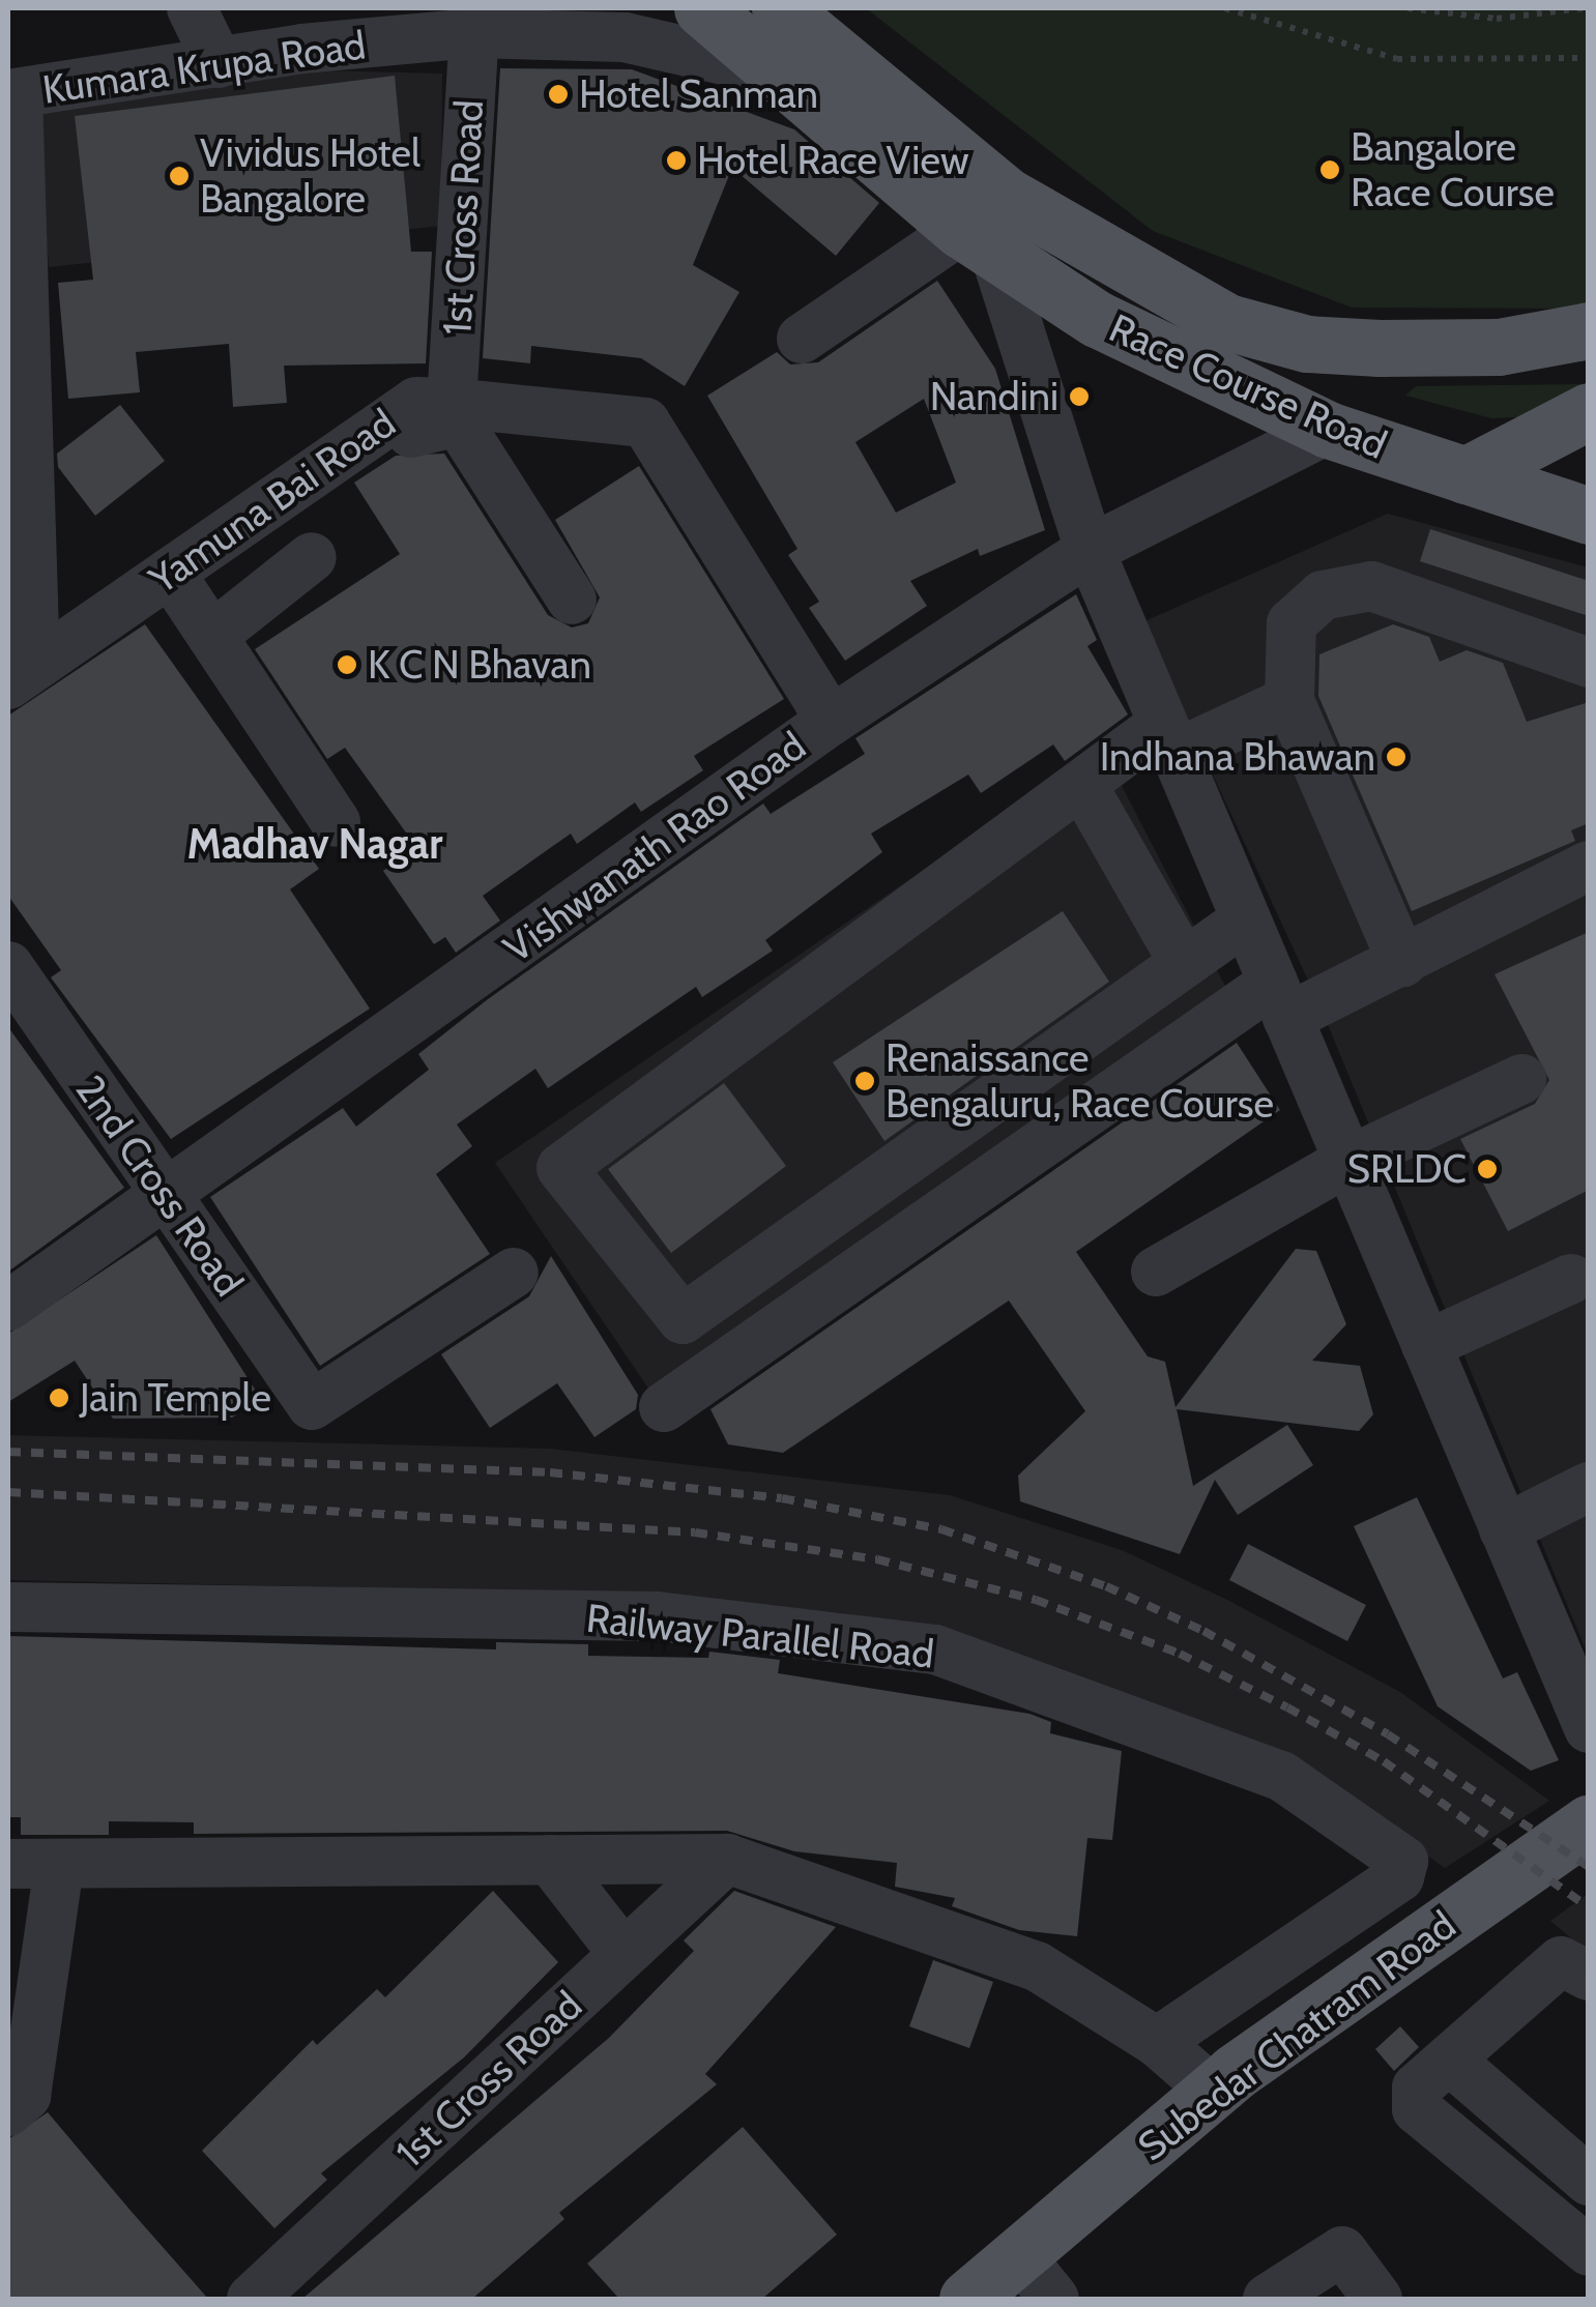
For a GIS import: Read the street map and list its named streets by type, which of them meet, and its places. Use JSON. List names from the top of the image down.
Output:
{
  "streets": {
    "main road": ["Race Course Road", "Subedar Chatram Road"],
    "street": [
      "Kumara Krupa Road",
      "1st Cross Road",
      "Yamuna Bai Road",
      "Vishwanath Rao Road",
      "2nd Cross Road",
      "Railway Parallel Road"
    ]
  },
  "crossings": [
    ["Kumara Krupa Road", "1st Cross Road"],
    ["Kumara Krupa Road", "Race Course Road"],
    ["1st Cross Road", "Yamuna Bai Road"],
    ["Race Course Road", "Vishwanath Rao Road"],
    ["Yamuna Bai Road", "Vishwanath Rao Road"],
    ["Vishwanath Rao Road", "2nd Cross Road"]
  ],
  "districts": ["Madhav Nagar"],
  "places": [
    "Hotel Sanman",
    "Hotel Race View",
    "Bangalore Race Course",
    "Vividus Hotel Bangalore",
    "Nandini",
    "K C N Bhavan",
    "Indhana Bhawan",
    "Renaissance Bengaluru, Race Course",
    "SRLDC",
    "Jain Temple"
  ]
}
